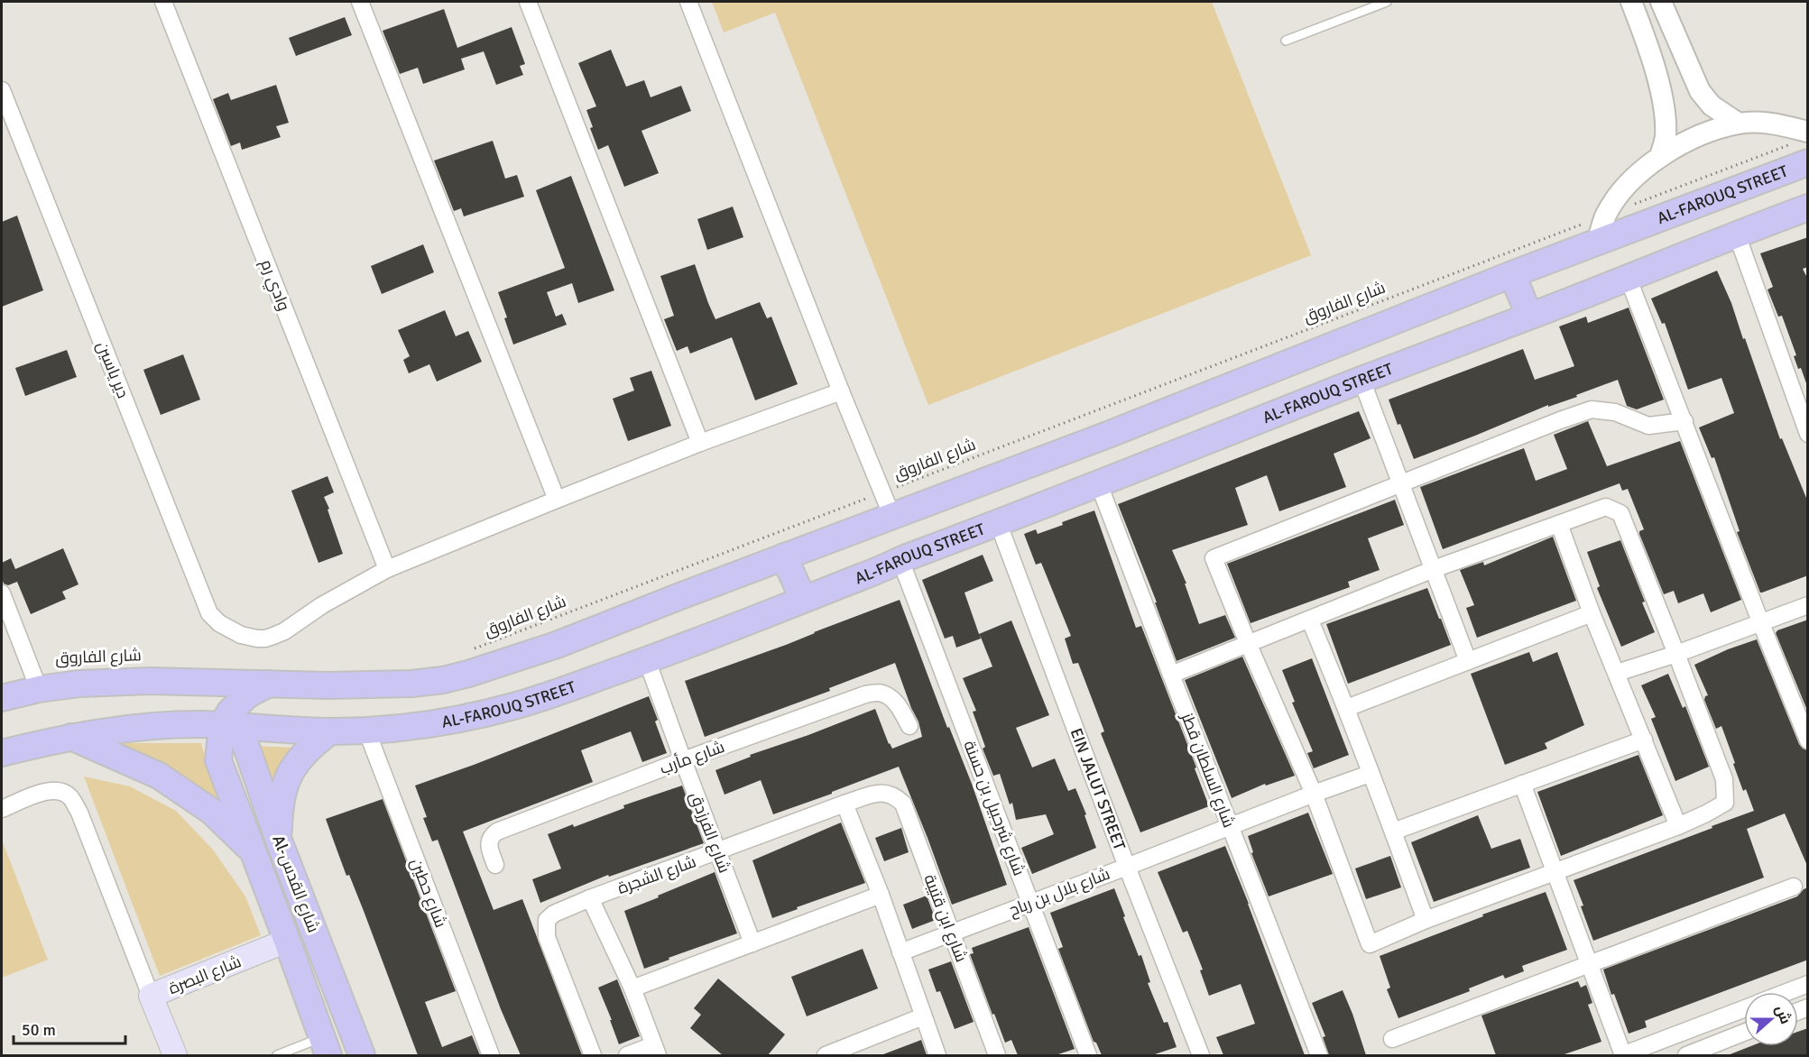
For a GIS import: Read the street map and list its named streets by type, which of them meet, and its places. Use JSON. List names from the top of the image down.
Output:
{
  "streets": {
    "main road": ["AL-FAROUQ STREET", "Al-شارع القدس", "شارع البصرة"],
    "street": [
      "وادي رم",
      "دير ياسين",
      "شارع مأرب",
      "شارع السلطان قطز",
      "EIN JALUT STREET",
      "شارع شرحبيل بن حسنة",
      "شارع الفرزدق",
      "شارع الشجرة",
      "شارع بلال بن رباح",
      "شارع حطين",
      "شارع ابن قتيبة"
    ],
    "path": ["شارع الفاروق"]
  },
  "crossings": [
    ["AL-FAROUQ STREET", "شارع الفاروق"],
    ["AL-FAROUQ STREET", "شارع السلطان قطز"],
    ["AL-FAROUQ STREET", "EIN JALUT STREET"],
    ["AL-FAROUQ STREET", "شارع شرحبيل بن حسنة"],
    ["AL-FAROUQ STREET", "شارع الفرزدق"],
    ["AL-FAROUQ STREET", "Al-شارع القدس"],
    ["AL-FAROUQ STREET", "شارع حطين"],
    ["وادي رم", "دير ياسين"],
    ["شارع مأرب", "شارع الفرزدق"],
    ["شارع السلطان قطز", "شارع بلال بن رباح"],
    ["EIN JALUT STREET", "شارع بلال بن رباح"],
    ["شارع شرحبيل بن حسنة", "شارع بلال بن رباح"],
    ["شارع الفرزدق", "شارع الشجرة"],
    ["شارع الشجرة", "شارع ابن قتيبة"],
    ["Al-شارع القدس", "شارع البصرة"],
    ["شارع بلال بن رباح", "شارع ابن قتيبة"]
  ],
  "scale_bar": "50 m",
  "north": "right"
}
